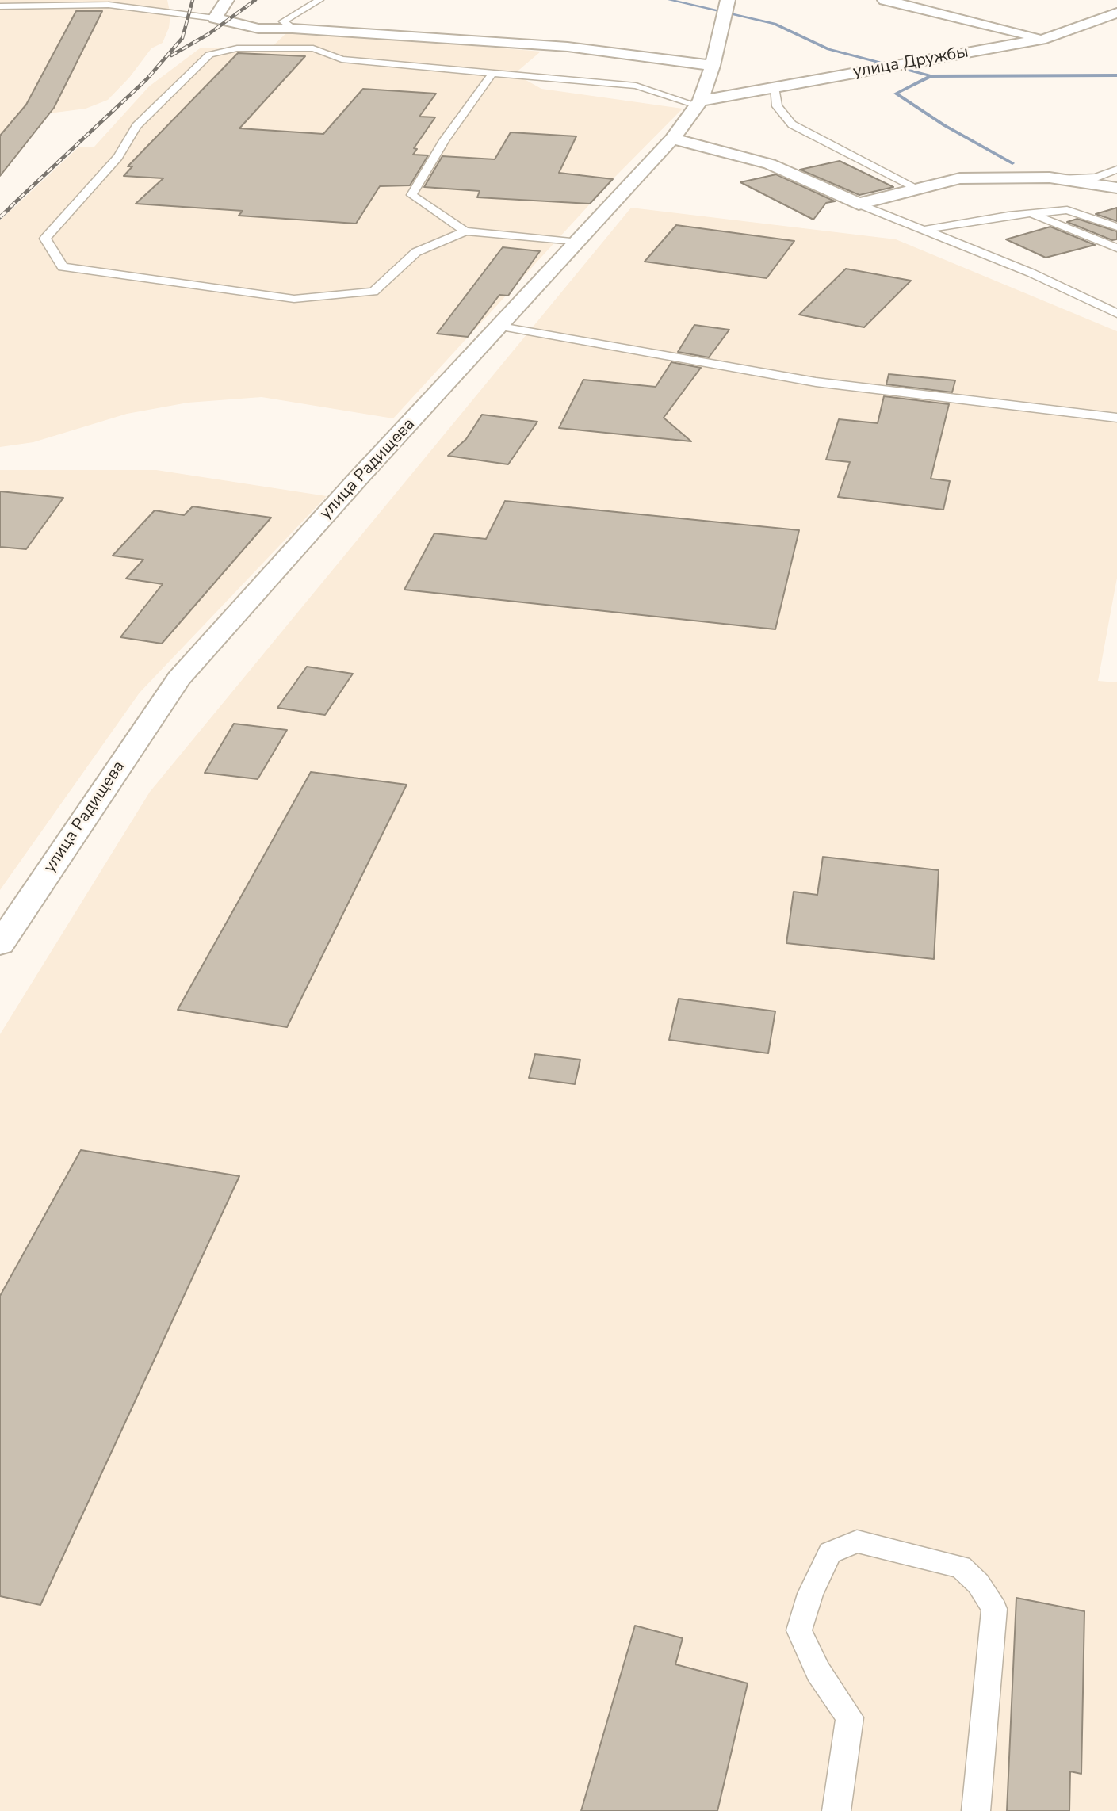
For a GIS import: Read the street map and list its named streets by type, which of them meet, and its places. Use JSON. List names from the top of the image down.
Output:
{
  "streets": {
    "street": ["улица Дружбы", "улица Радищева"]
  },
  "crossings": [
    ["улица Дружбы", "улица Радищева"]
  ]
}
